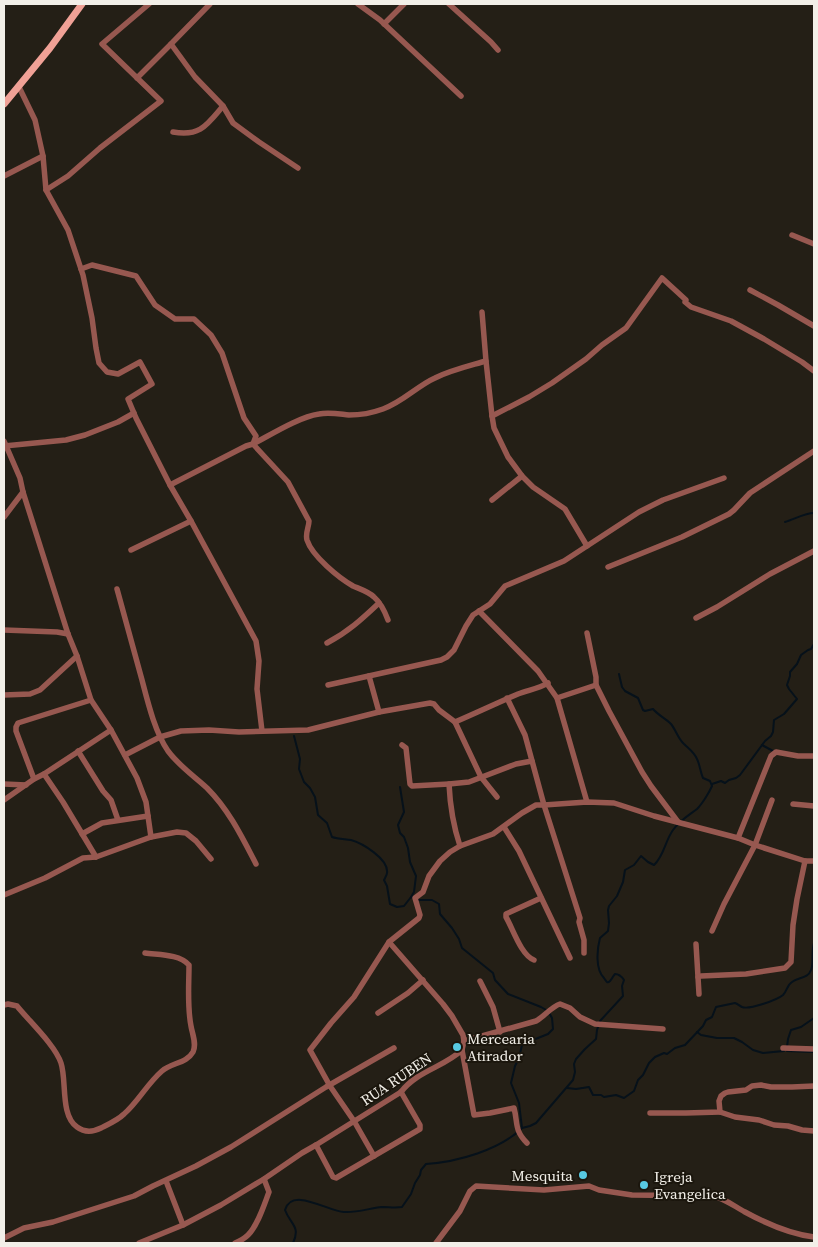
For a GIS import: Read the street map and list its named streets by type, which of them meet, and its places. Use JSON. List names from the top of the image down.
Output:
{
  "streets": {
    "street": ["RUA RUBEN"]
  },
  "places": ["Mercearia Atirador", "Mesquita", "Igreja Evangelica"]
}
